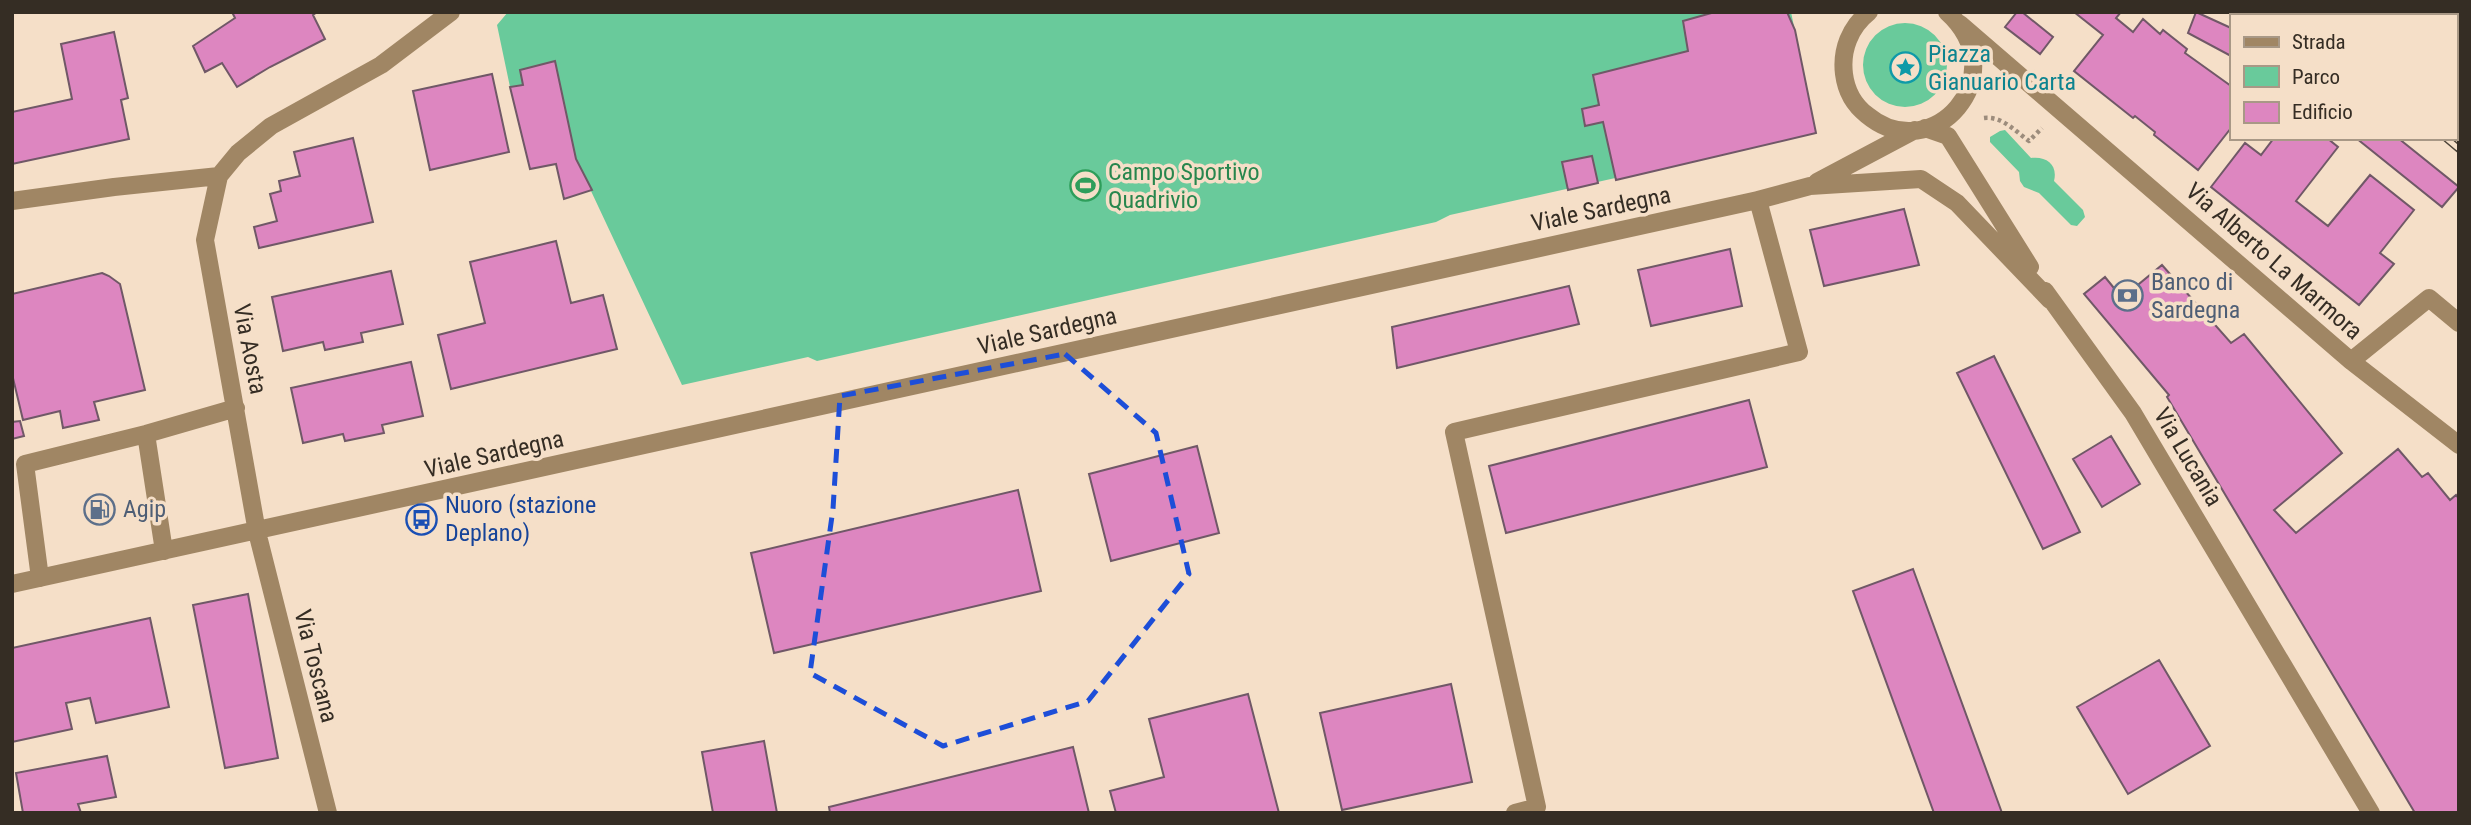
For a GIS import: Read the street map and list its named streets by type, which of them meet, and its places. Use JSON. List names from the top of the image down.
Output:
{
  "streets": {
    "street": [
      "Viale Sardegna",
      "Via Alberto La Marmora",
      "Via Aosta",
      "Via Lucania",
      "Via Toscana"
    ]
  },
  "crossings": [
    ["Viale Sardegna", "Via Aosta"],
    ["Viale Sardegna", "Via Lucania"],
    ["Viale Sardegna", "Via Toscana"],
    ["Via Aosta", "Via Toscana"]
  ],
  "places": {
    "place": ["Piazza Gianuario Carta"],
    "sports": ["Campo Sportivo Quadrivio"],
    "bank": ["Banco di Sardegna"],
    "fuel station": ["Agip"],
    "bus stop": ["Nuoro (stazione Deplano)"]
  },
  "legend": ["Strada", "Parco", "Edificio"]
}
